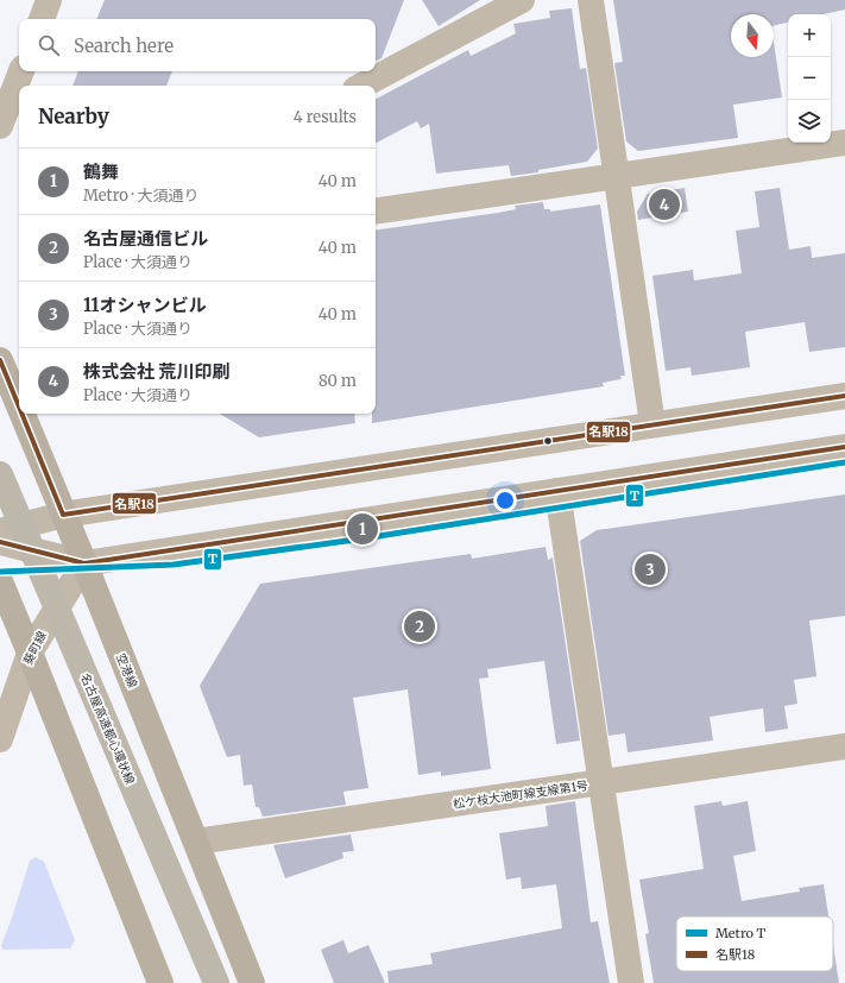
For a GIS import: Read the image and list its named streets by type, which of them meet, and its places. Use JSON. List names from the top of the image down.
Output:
{
  "streets": {
    "highway": ["名古屋高速都心環状線"],
    "main road": ["空港線"],
    "street": ["葵町線", "松ケ枝大池町線支線第1号"]
  },
  "crossings": [
    ["葵町線", "空港線"],
    ["空港線", "松ケ枝大池町線支線第1号"]
  ],
  "lines": ["transit line 名駅18", "metro line T"],
  "legend": ["Metro T", "名駅18"],
  "north": "bottom",
  "page": {
    "map_buttons": ["+", "−"],
    "search": "Search here",
    "heading": ["Nearby", "4 results"],
    "list": [
      {
        "mark": "1",
        "name": "鶴舞",
        "note": "Metro · 大須通り",
        "value": "40 m"
      },
      {
        "mark": "2",
        "name": "名古屋通信ビル",
        "note": "Place · 大須通り",
        "value": "40 m"
      },
      {
        "mark": "3",
        "name": "11オシャンビル",
        "note": "Place · 大須通り",
        "value": "40 m"
      },
      {
        "mark": "4",
        "name": "株式会社 荒川印刷",
        "note": "Place · 大須通り",
        "value": "80 m"
      }
    ],
    "pins": [
      "4",
      "1",
      "3",
      "2"
    ]
  }
}
